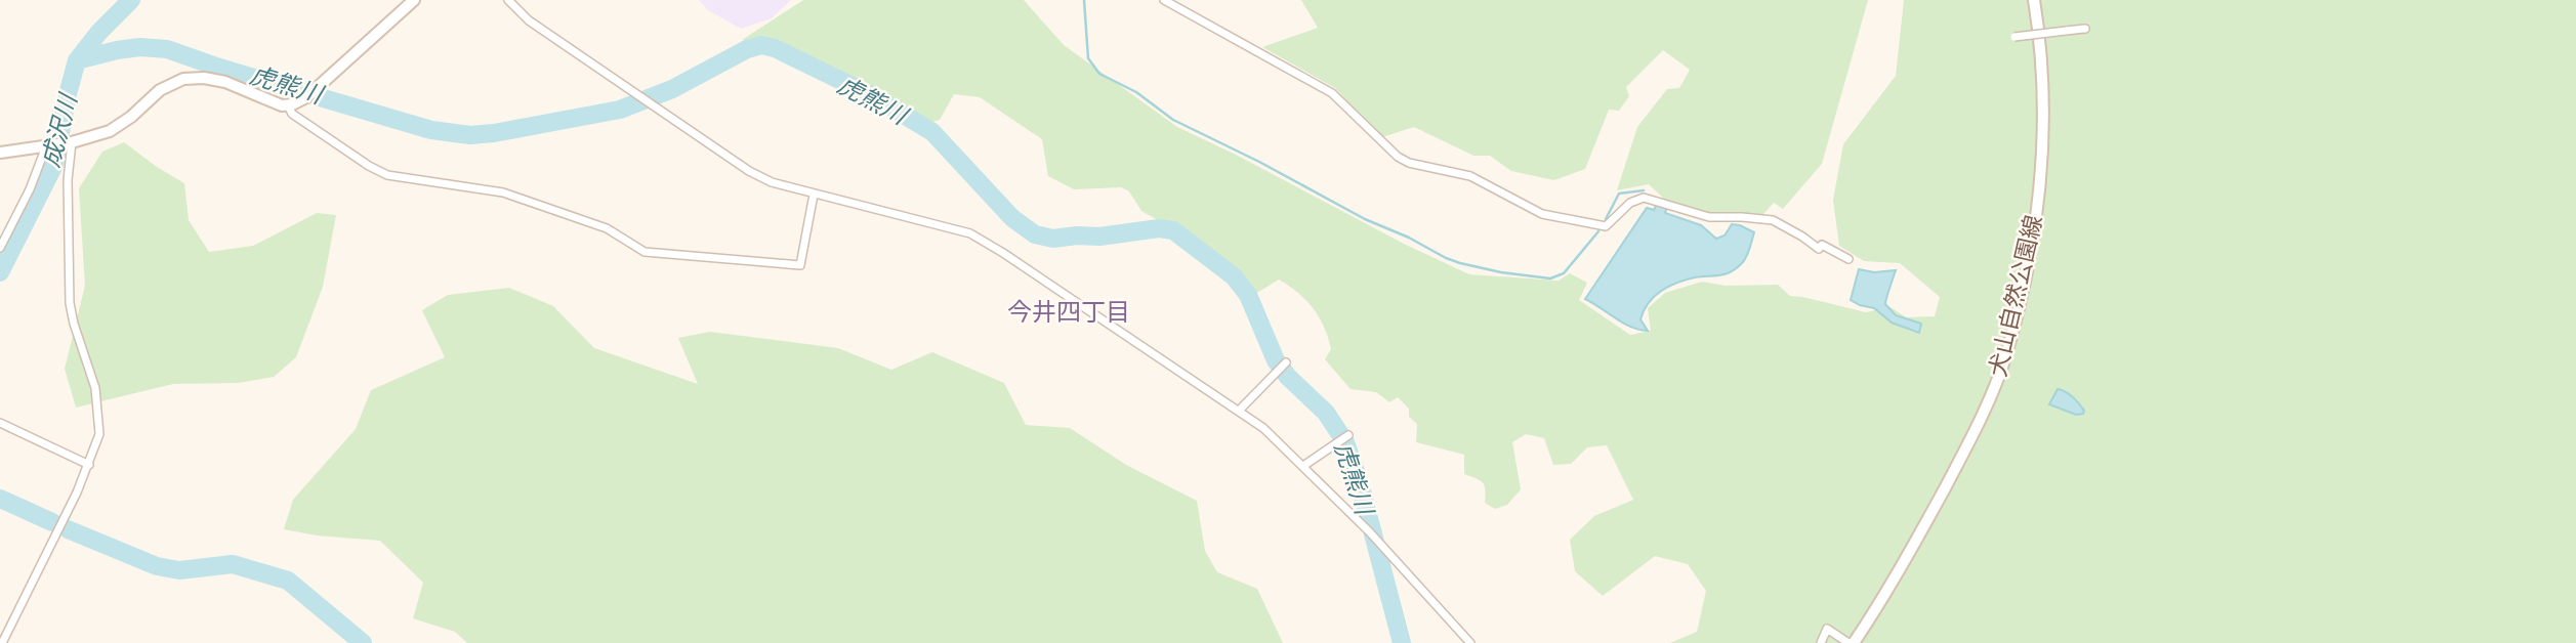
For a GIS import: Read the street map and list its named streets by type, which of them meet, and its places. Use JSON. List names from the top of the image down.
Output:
{
  "streets": {
    "main road": ["犬山自然公園線"]
  },
  "districts": ["今井四丁目"],
  "water": ["虎熊川", "成沢川"]
}
